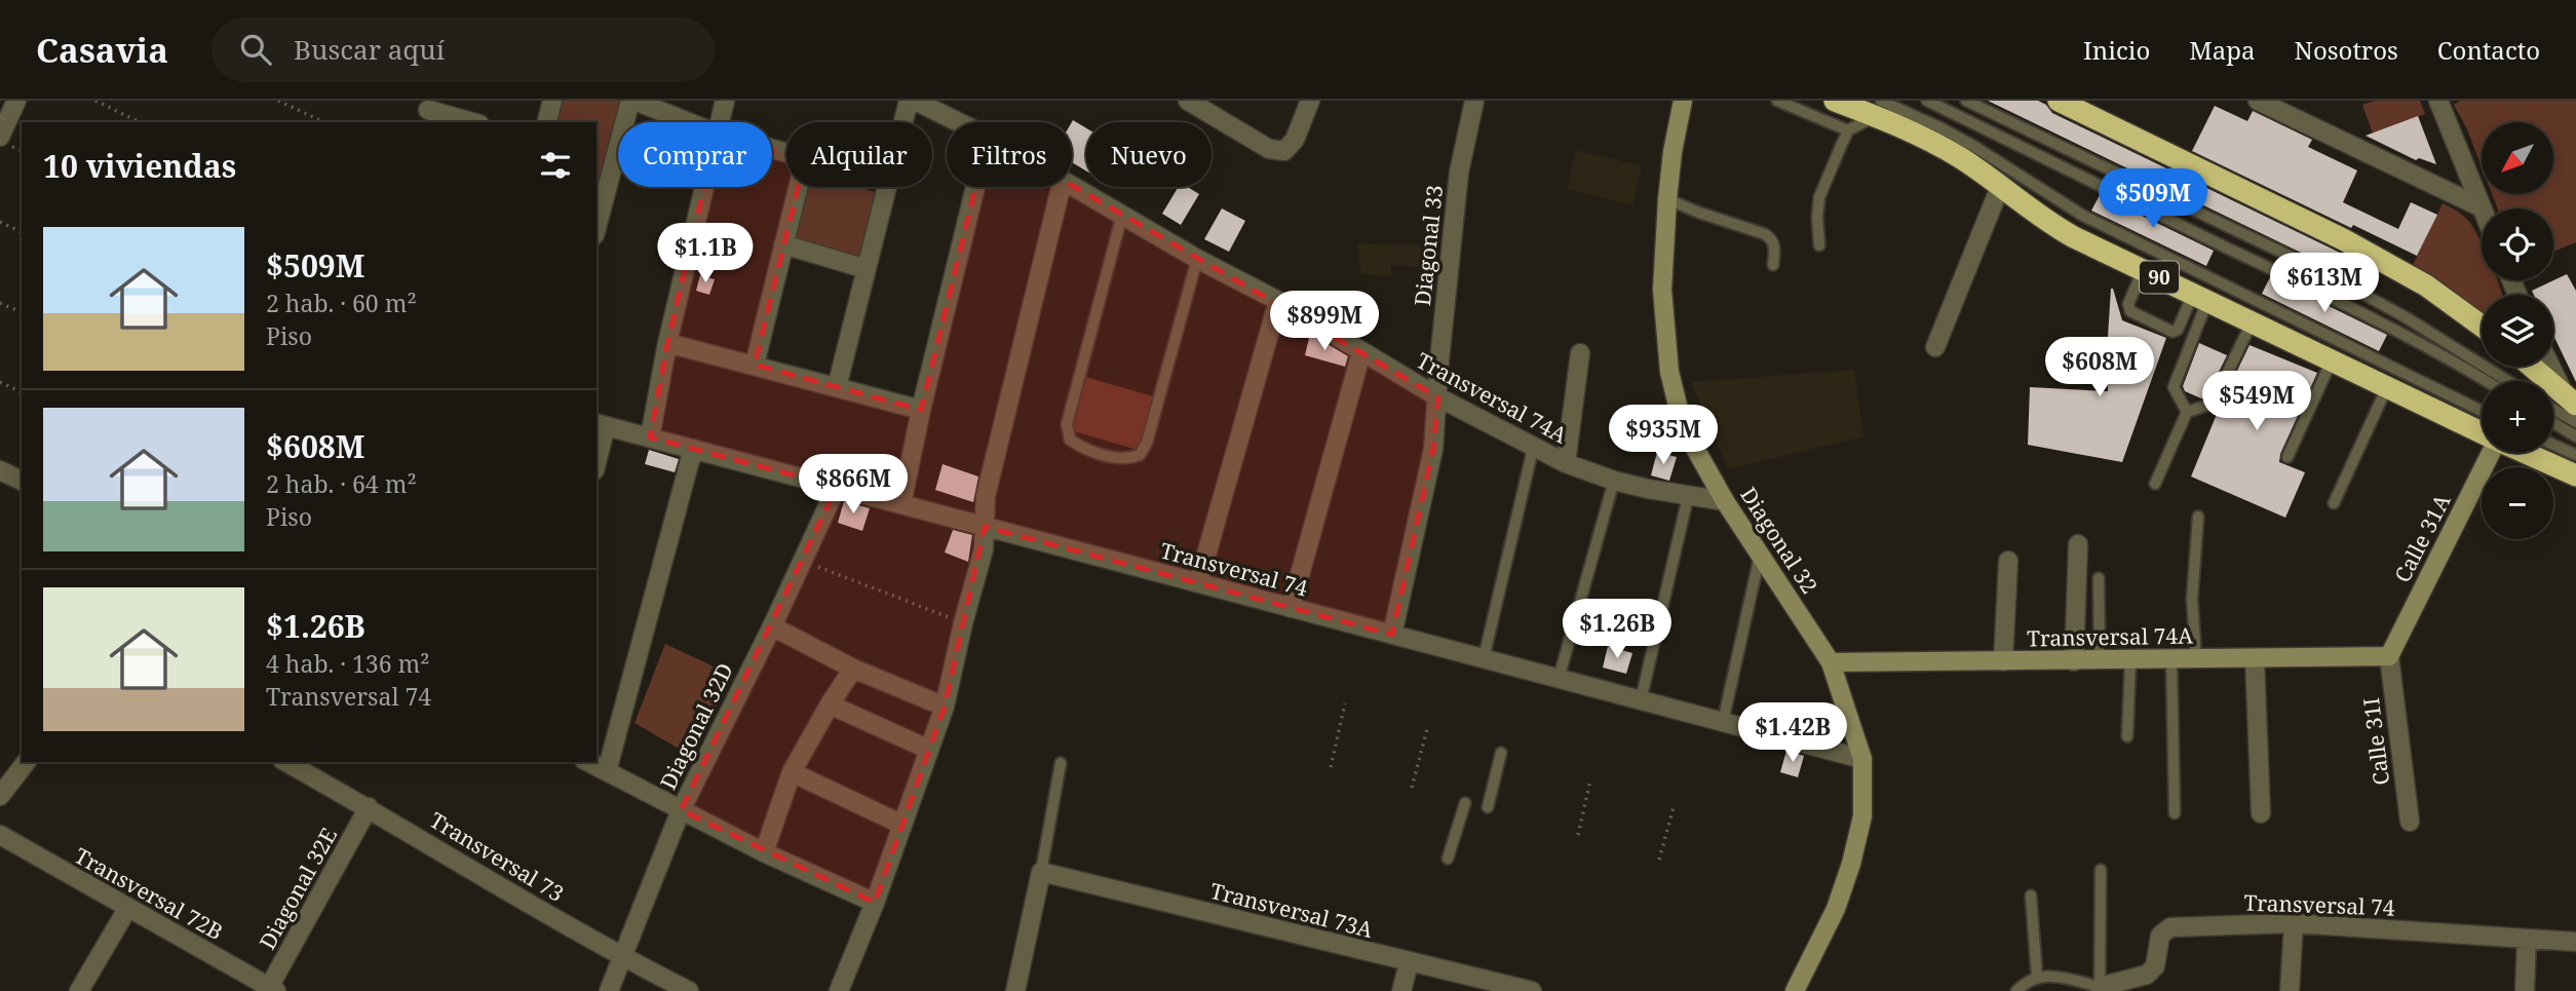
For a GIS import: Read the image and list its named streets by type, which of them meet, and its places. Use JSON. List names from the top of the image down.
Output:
{
  "streets": {
    "highway": ["90"],
    "street": [
      "Diagonal 33",
      "Transversal 74A",
      "Calle 31A",
      "Diagonal 32",
      "Transversal 74",
      "Diagonal 32D",
      "Calle 31I",
      "Transversal 73",
      "Diagonal 32E",
      "Transversal 72B",
      "Transversal 73A"
    ]
  },
  "crossings": [
    ["Diagonal 33", "Transversal 74A"],
    ["Diagonal 33", "Transversal 74"],
    ["Transversal 74A", "Calle 31A"],
    ["Transversal 74A", "Diagonal 32"],
    ["Transversal 74A", "Calle 31I"],
    ["Calle 31A", "Calle 31I"],
    ["Diagonal 32", "Transversal 74"],
    ["Transversal 74", "Diagonal 32D"],
    ["Diagonal 32D", "Transversal 73"],
    ["Transversal 73", "Diagonal 32E"],
    ["Diagonal 32E", "Transversal 72B"]
  ],
  "north": "bottom left",
  "page": {
    "header": "Casavia",
    "search": "Buscar aquí",
    "nav": [
      "Inicio",
      "Mapa",
      "Nosotros",
      "Contacto"
    ],
    "map_buttons": ["+", "−"],
    "chip": [
      "Comprar",
      "Alquilar",
      "Filtros",
      "Nuevo"
    ],
    "heading": "10 viviendas",
    "price": [
      "$509M",
      "$1.1B",
      "$613M",
      "$899M",
      "$608M",
      "$549M",
      "$935M",
      "$866M",
      "$1.26B",
      "$1.42B"
    ],
    "list": [
      {
        "name": "$509M",
        "note": "2 hab. · 60 m² · Piso"
      },
      {
        "name": "$608M",
        "note": "2 hab. · 64 m² · Piso"
      },
      {
        "name": "$1.26B",
        "note": "4 hab. · 136 m² · Transversal 74"
      }
    ]
  }
}
